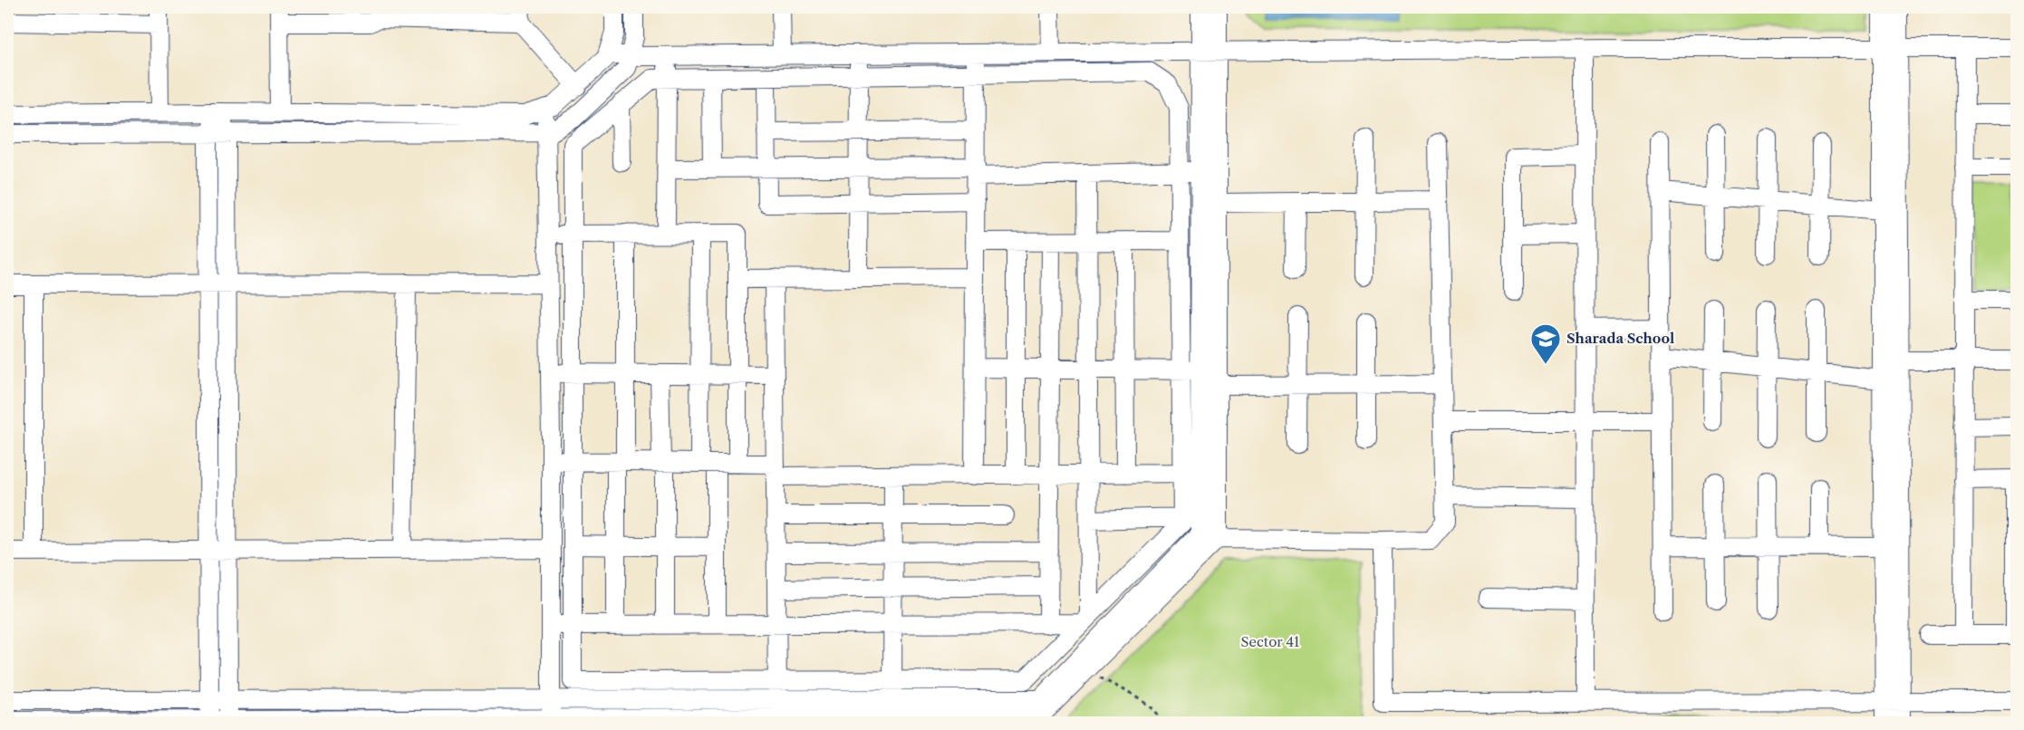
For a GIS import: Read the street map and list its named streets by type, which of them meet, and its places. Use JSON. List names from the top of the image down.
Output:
{
  "parks": ["Sector 41"],
  "places": {
    "school or university": ["Sharada School"]
  }
}
